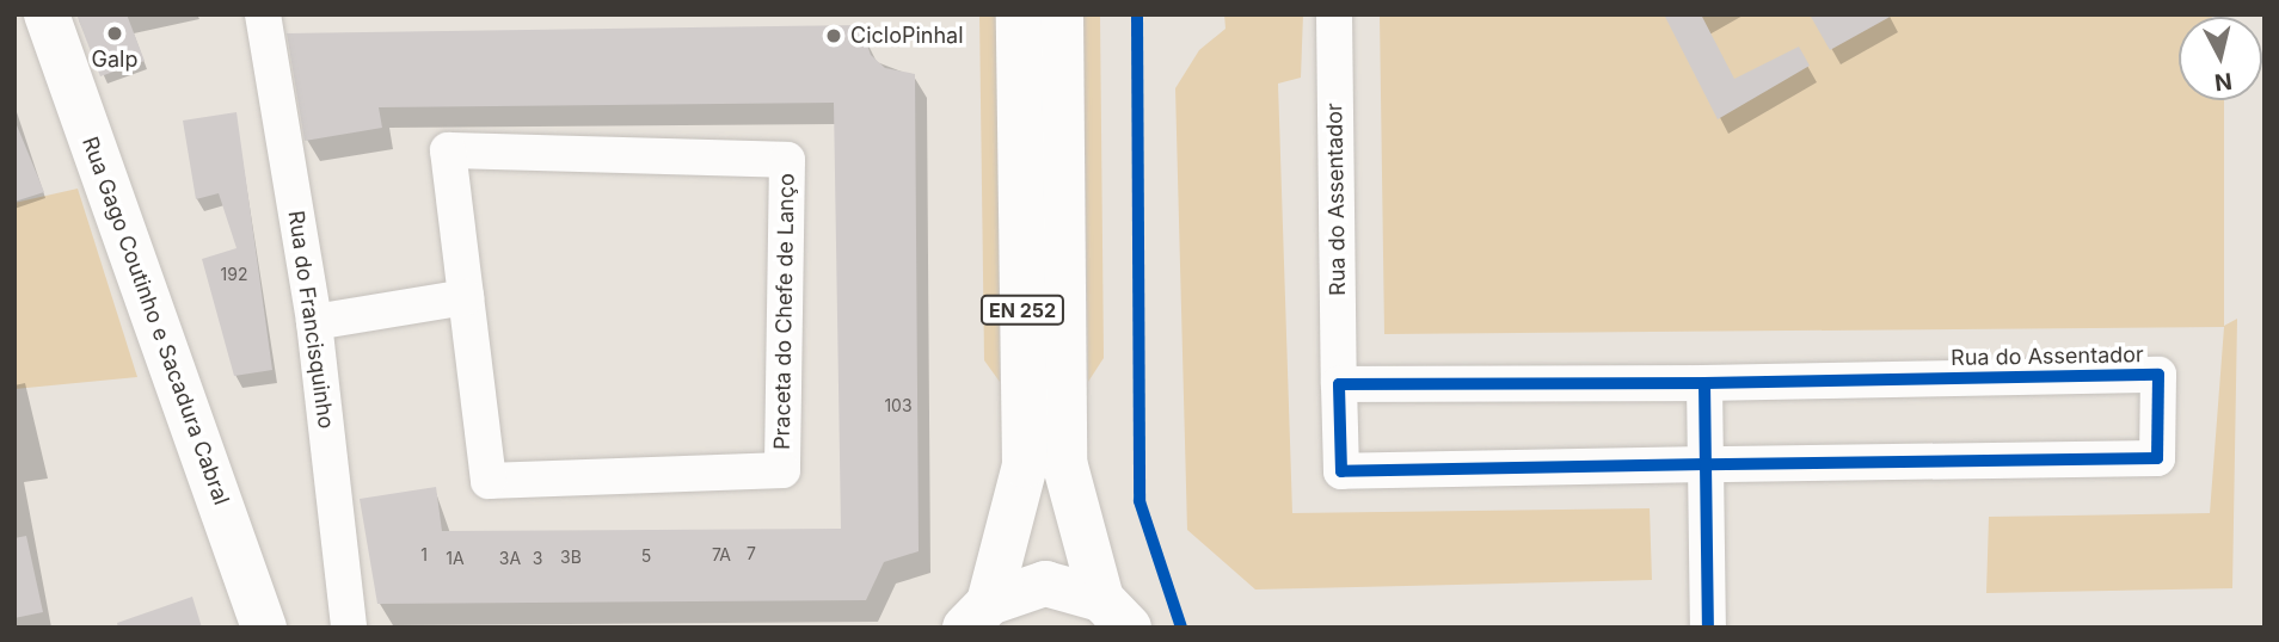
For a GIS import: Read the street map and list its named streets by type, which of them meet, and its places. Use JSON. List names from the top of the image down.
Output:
{
  "streets": {
    "main road": ["EN 252", "Rua Gago Coutinho e Sacadura Cabral"],
    "street": ["Rua do Assentador", "Praceta do Chefe de Lanço", "Rua do Francisquinho"]
  },
  "places": ["Galp", "CicloPinhal"],
  "house_numbers": [
    "192",
    "103",
    "7",
    "1",
    "7A",
    "5",
    "3B",
    "1A",
    "3A",
    "3"
  ],
  "north": "bottom"
}
